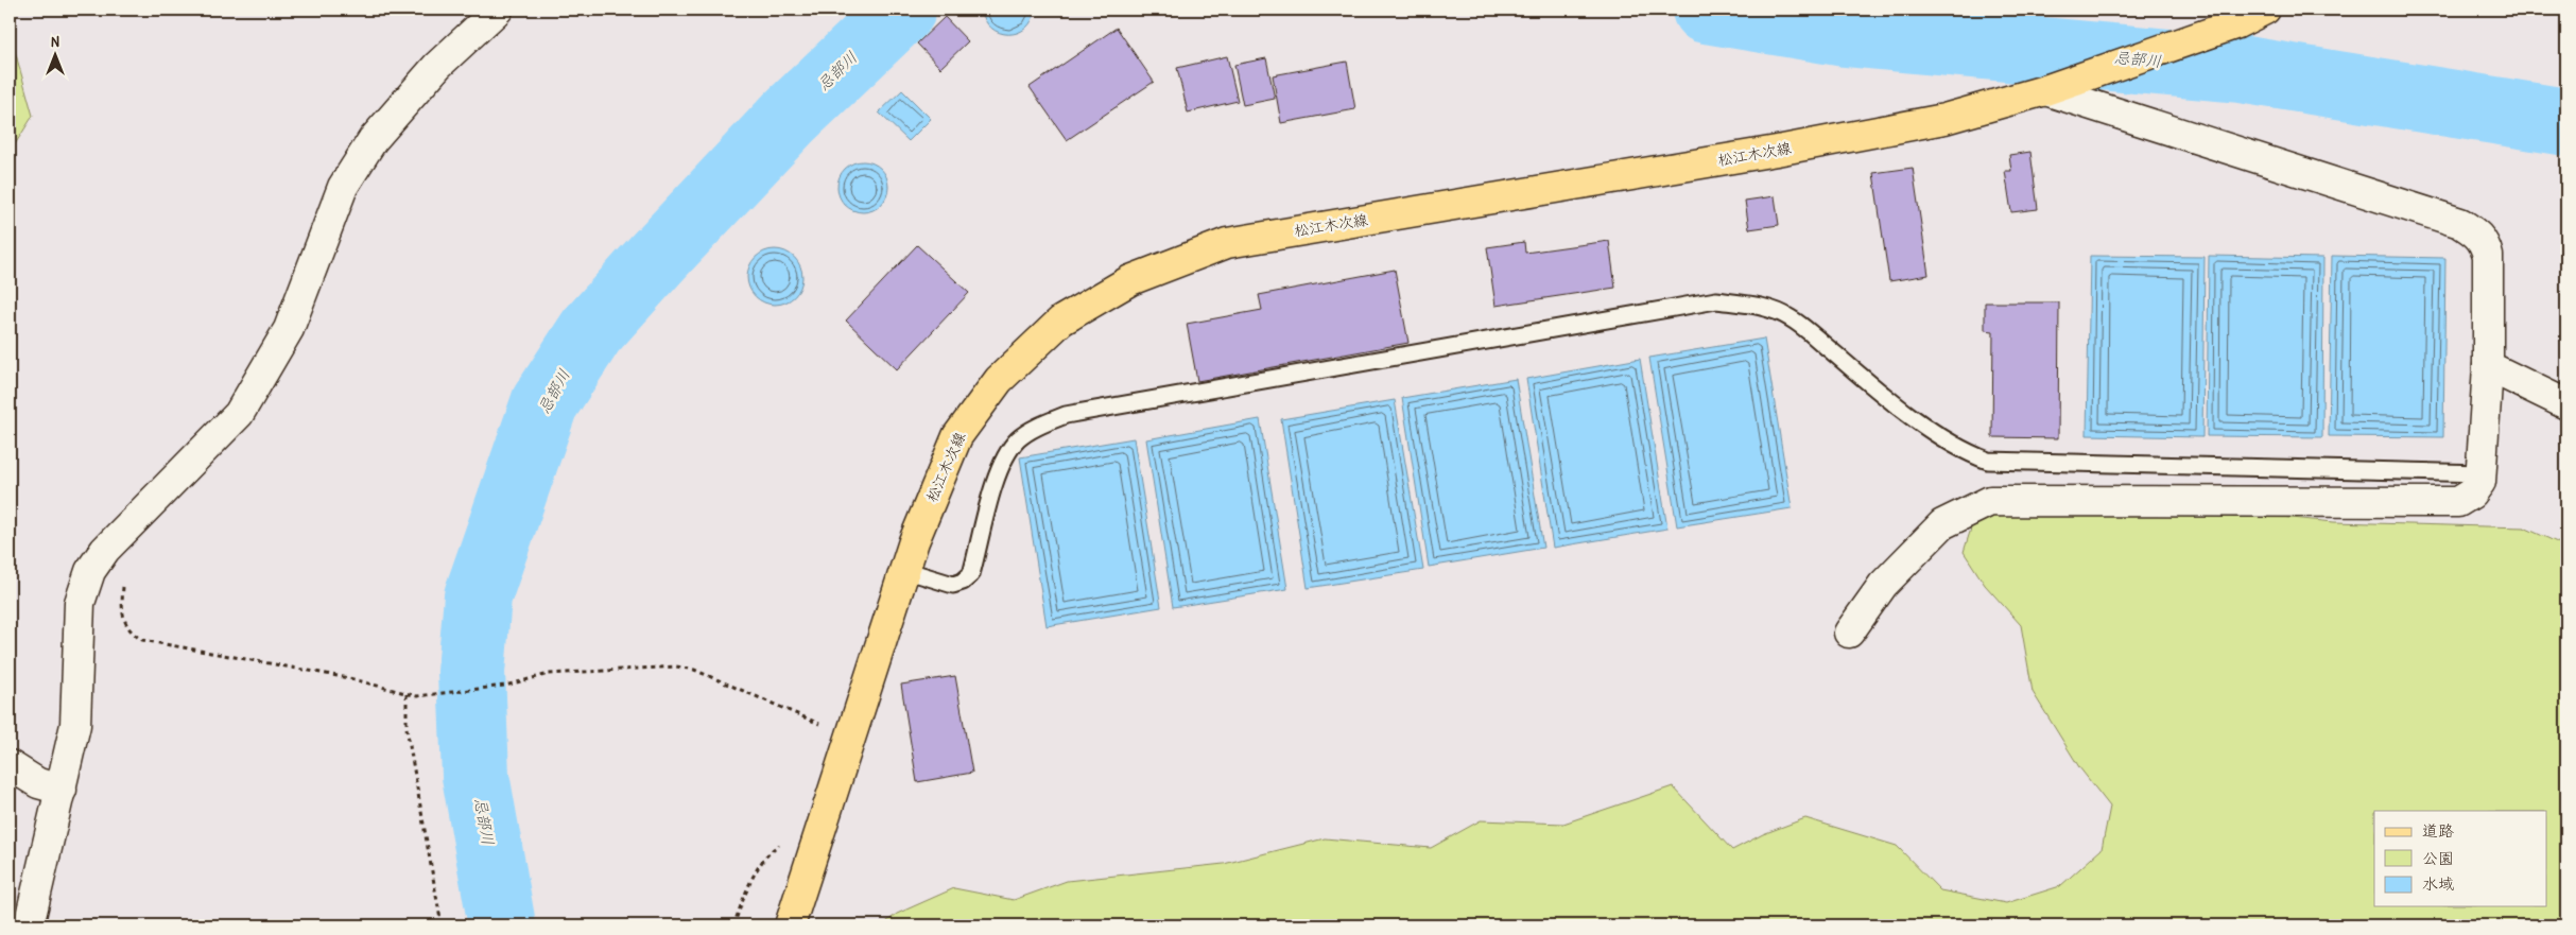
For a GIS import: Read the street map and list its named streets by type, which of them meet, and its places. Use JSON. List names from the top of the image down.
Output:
{
  "streets": {
    "main road": ["松江木次線"]
  },
  "water": ["忌部川"],
  "legend": ["道路", "公園", "水域"],
  "north": "top"
}
